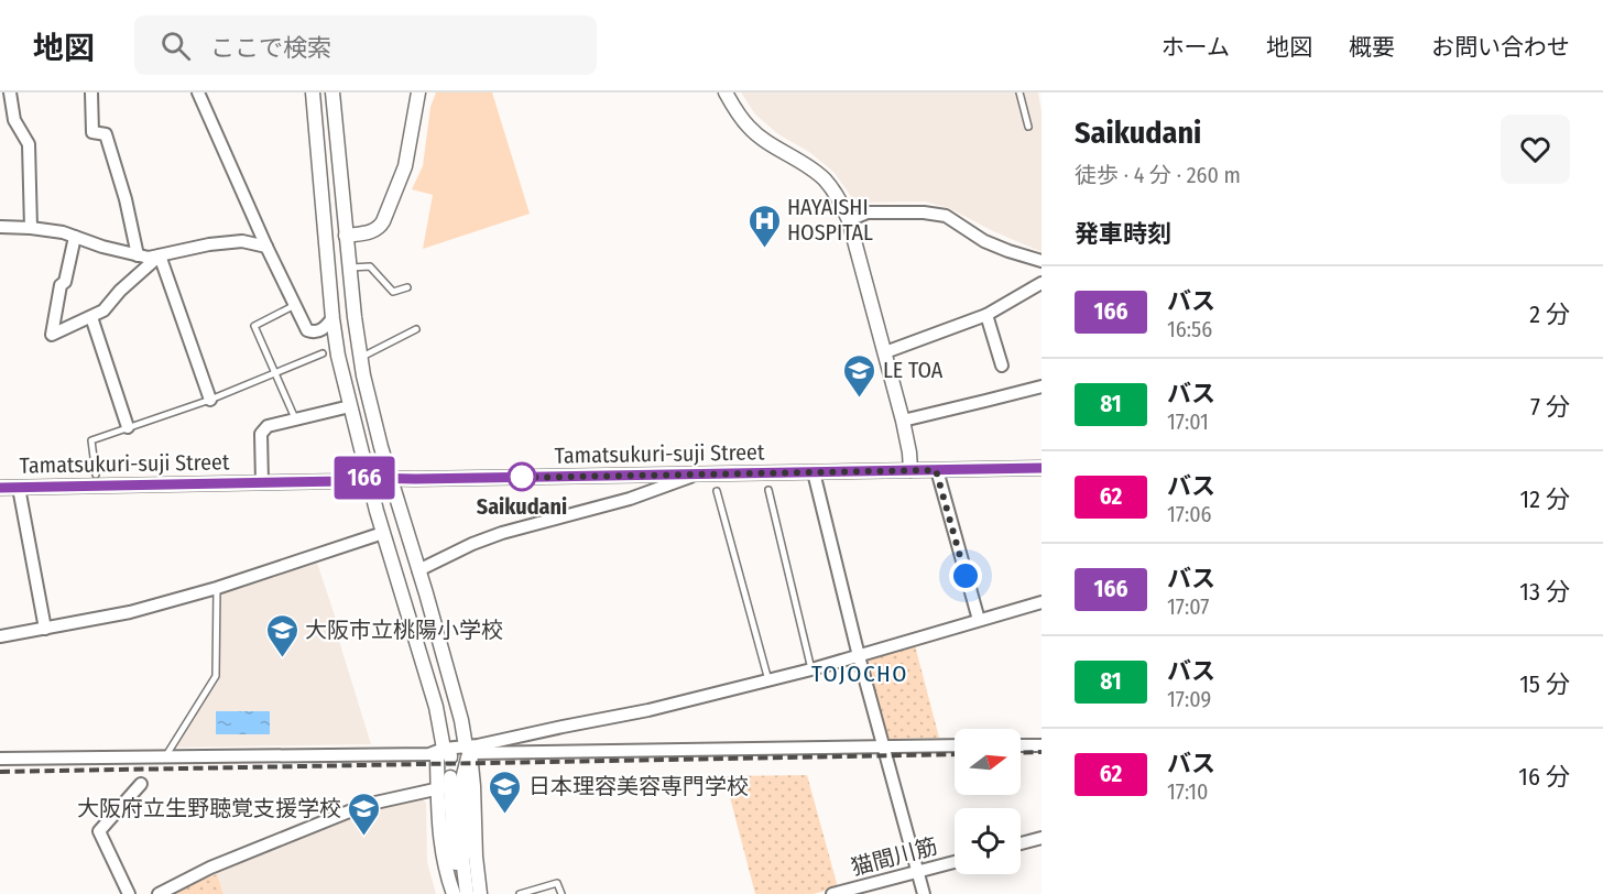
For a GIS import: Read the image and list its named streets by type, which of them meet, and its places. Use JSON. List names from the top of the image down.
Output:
{
  "streets": {
    "street": ["Tamatsukuri-suji Street", "猫間川筋"]
  },
  "districts": ["TOJOCHO"],
  "places": {
    "hospital": ["HAYAISHI HOSPITAL"],
    "school or university": [
      "LE TOA",
      "大阪市立桃陽小学校",
      "日本理容美容専門学校",
      "大阪府立生野聴覚支援学校"
    ],
    "other": ["Saikudani"]
  },
  "lines": ["bus line 166"],
  "north": "right",
  "page": {
    "header": "地図",
    "search": "ここで検索",
    "nav": [
      "ホーム",
      "地図",
      "概要",
      "お問い合わせ"
    ],
    "on_map": "166",
    "heading": [
      ["Saikudani", "徒歩 · 4 分 · 260 m"],
      "発車時刻"
    ],
    "list": [
      {
        "mark": "166",
        "name": "バス",
        "note": "16:56",
        "value": "2 分"
      },
      {
        "mark": "81",
        "name": "バス",
        "note": "17:01",
        "value": "7 分"
      },
      {
        "mark": "62",
        "name": "バス",
        "note": "17:06",
        "value": "12 分"
      },
      {
        "mark": "166",
        "name": "バス",
        "note": "17:07",
        "value": "13 分"
      },
      {
        "mark": "81",
        "name": "バス",
        "note": "17:09",
        "value": "15 分"
      },
      {
        "mark": "62",
        "name": "バス",
        "note": "17:10",
        "value": "16 分"
      }
    ]
  }
}
